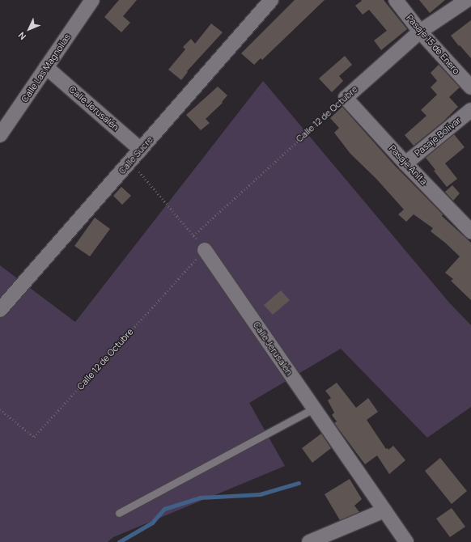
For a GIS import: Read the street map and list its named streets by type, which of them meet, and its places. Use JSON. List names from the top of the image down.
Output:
{
  "streets": {
    "street": [
      "Pasaje 15 de Enero",
      "Calle Las Magnolias",
      "Calle Jerusalén",
      "Calle 12 de Octubre",
      "Pasaje Bolívar",
      "Calle Sucre",
      "Pasaje Anita"
    ]
  },
  "crossings": [
    ["Pasaje 15 de Enero", "Calle 12 de Octubre"],
    ["Calle Las Magnolias", "Calle Jerusalén"],
    ["Calle Jerusalén", "Calle 12 de Octubre"],
    ["Calle Jerusalén", "Calle Sucre"],
    ["Calle 12 de Octubre", "Pasaje Anita"],
    ["Pasaje Bolívar", "Pasaje Anita"]
  ],
  "north": "bottom left"
}
